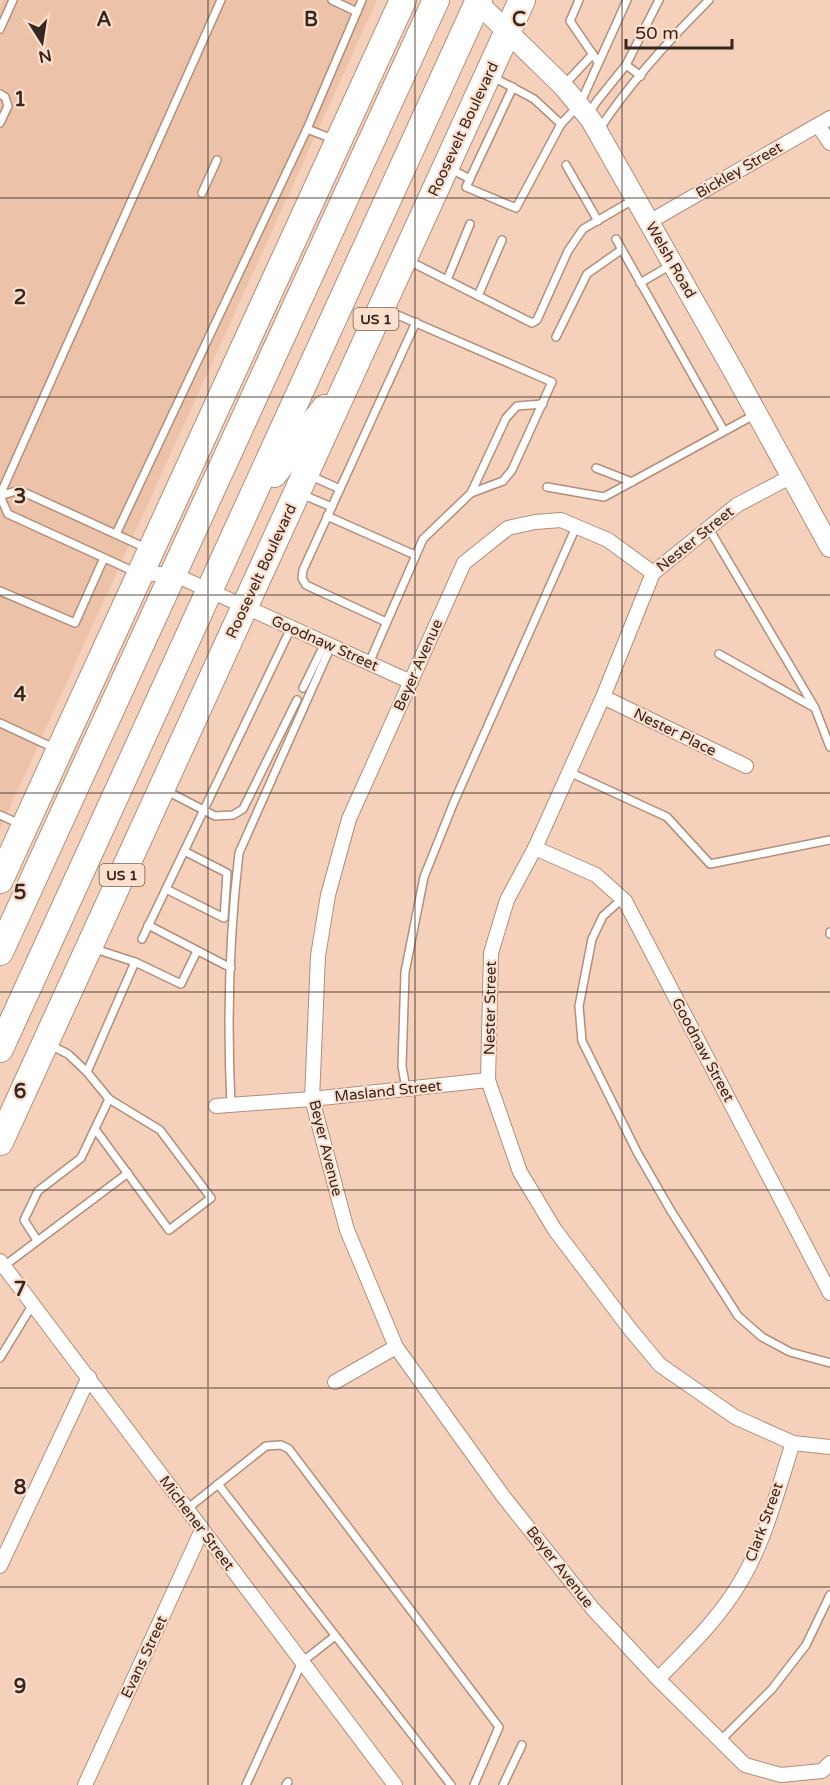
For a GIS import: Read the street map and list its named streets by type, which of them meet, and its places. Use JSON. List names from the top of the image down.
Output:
{
  "streets": {
    "highway": ["Roosevelt Boulevard", "US 1"],
    "main road": ["Welsh Road"],
    "street": [
      "Bickley Street",
      "Nester Street",
      "Goodnaw Street",
      "Beyer Avenue",
      "Nester Place",
      "Masland Street",
      "Clark Street",
      "Michener Street",
      "Evans Street"
    ]
  },
  "crossings": [
    ["Roosevelt Boulevard", "Welsh Road"],
    ["Roosevelt Boulevard", "Goodnaw Street"],
    ["Bickley Street", "Welsh Road"],
    ["Welsh Road", "US 1"],
    ["Welsh Road", "Nester Street"],
    ["US 1", "Goodnaw Street"],
    ["Nester Street", "Goodnaw Street"],
    ["Nester Street", "Beyer Avenue"],
    ["Nester Street", "Nester Place"],
    ["Nester Street", "Masland Street"],
    ["Nester Street", "Clark Street"],
    ["Goodnaw Street", "Beyer Avenue"],
    ["Beyer Avenue", "Masland Street"],
    ["Beyer Avenue", "Clark Street"],
    ["Michener Street", "Evans Street"]
  ],
  "scale_bar": "50 m",
  "north": "bottom",
  "grid": {
    "columns": ["A", "B", "C"],
    "rows": [
      "1",
      "2",
      "3",
      "4",
      "5",
      "6",
      "7",
      "8",
      "9"
    ]
  }
}
